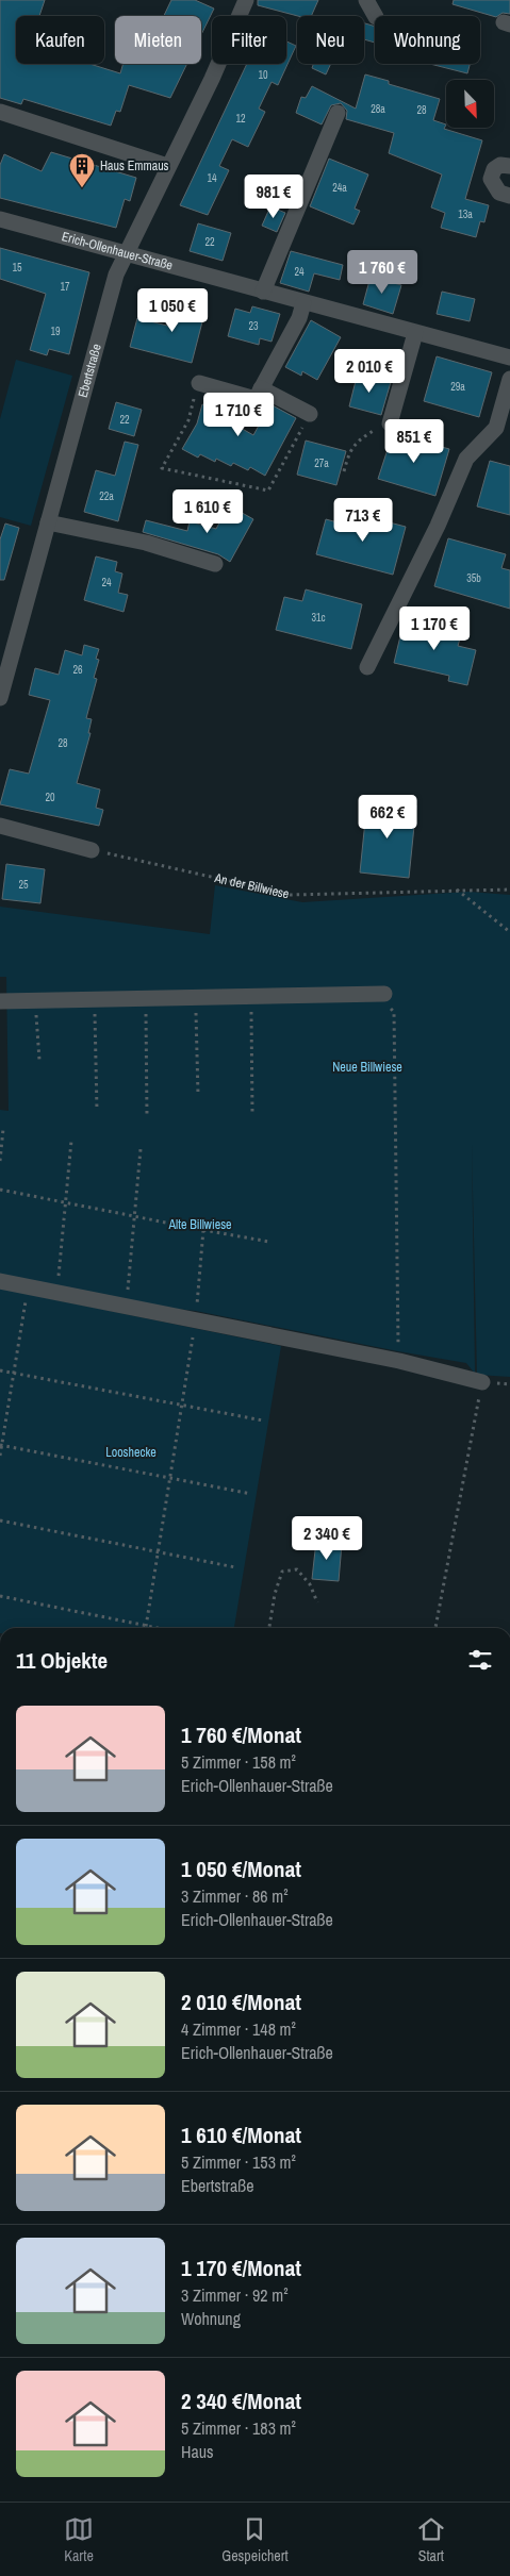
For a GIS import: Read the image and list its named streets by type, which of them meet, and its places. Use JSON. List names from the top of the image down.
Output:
{
  "streets": {
    "street": ["Erich-Ollenhauer-Straße", "Ebertstraße"],
    "path": ["An der Billwiese"]
  },
  "crossings": [
    ["Erich-Ollenhauer-Straße", "Ebertstraße"]
  ],
  "parks": ["Neue Billwiese", "Alte Billwiese", "Looshecke"],
  "places": {
    "building": ["Haus Emmaus"]
  },
  "house_numbers": [
    "10",
    "28a",
    "28",
    "12",
    "14",
    "24a",
    "13a",
    "22",
    "15",
    "24",
    "17",
    "23",
    "19",
    "29a",
    "22",
    "27a",
    "22a",
    "35b",
    "24",
    "31c",
    "26",
    "28",
    "20",
    "25"
  ],
  "north": "bottom right",
  "page": {
    "chip": [
      "Kaufen",
      "Mieten",
      "Filter",
      "Neu",
      "Wohnung"
    ],
    "price": [
      "981 €",
      "1 760 €",
      "1 050 €",
      "2 010 €",
      "1 710 €",
      "851 €",
      "1 610 €",
      "713 €",
      "1 170 €",
      "662 €",
      "2 340 €"
    ],
    "heading": "11 Objekte",
    "list": [
      {
        "name": "1 760 €/Monat",
        "note": "5 Zimmer · 158 m² · Erich-Ollenhauer-Straße"
      },
      {
        "name": "1 050 €/Monat",
        "note": "3 Zimmer · 86 m² · Erich-Ollenhauer-Straße"
      },
      {
        "name": "2 010 €/Monat",
        "note": "4 Zimmer · 148 m² · Erich-Ollenhauer-Straße"
      },
      {
        "name": "1 610 €/Monat",
        "note": "5 Zimmer · 153 m² · Ebertstraße"
      },
      {
        "name": "1 170 €/Monat",
        "note": "3 Zimmer · 92 m² · Wohnung"
      },
      {
        "name": "2 340 €/Monat",
        "note": "5 Zimmer · 183 m² · Haus"
      }
    ],
    "tabs": ["Karte", "Gespeichert", "Start"]
  }
}
